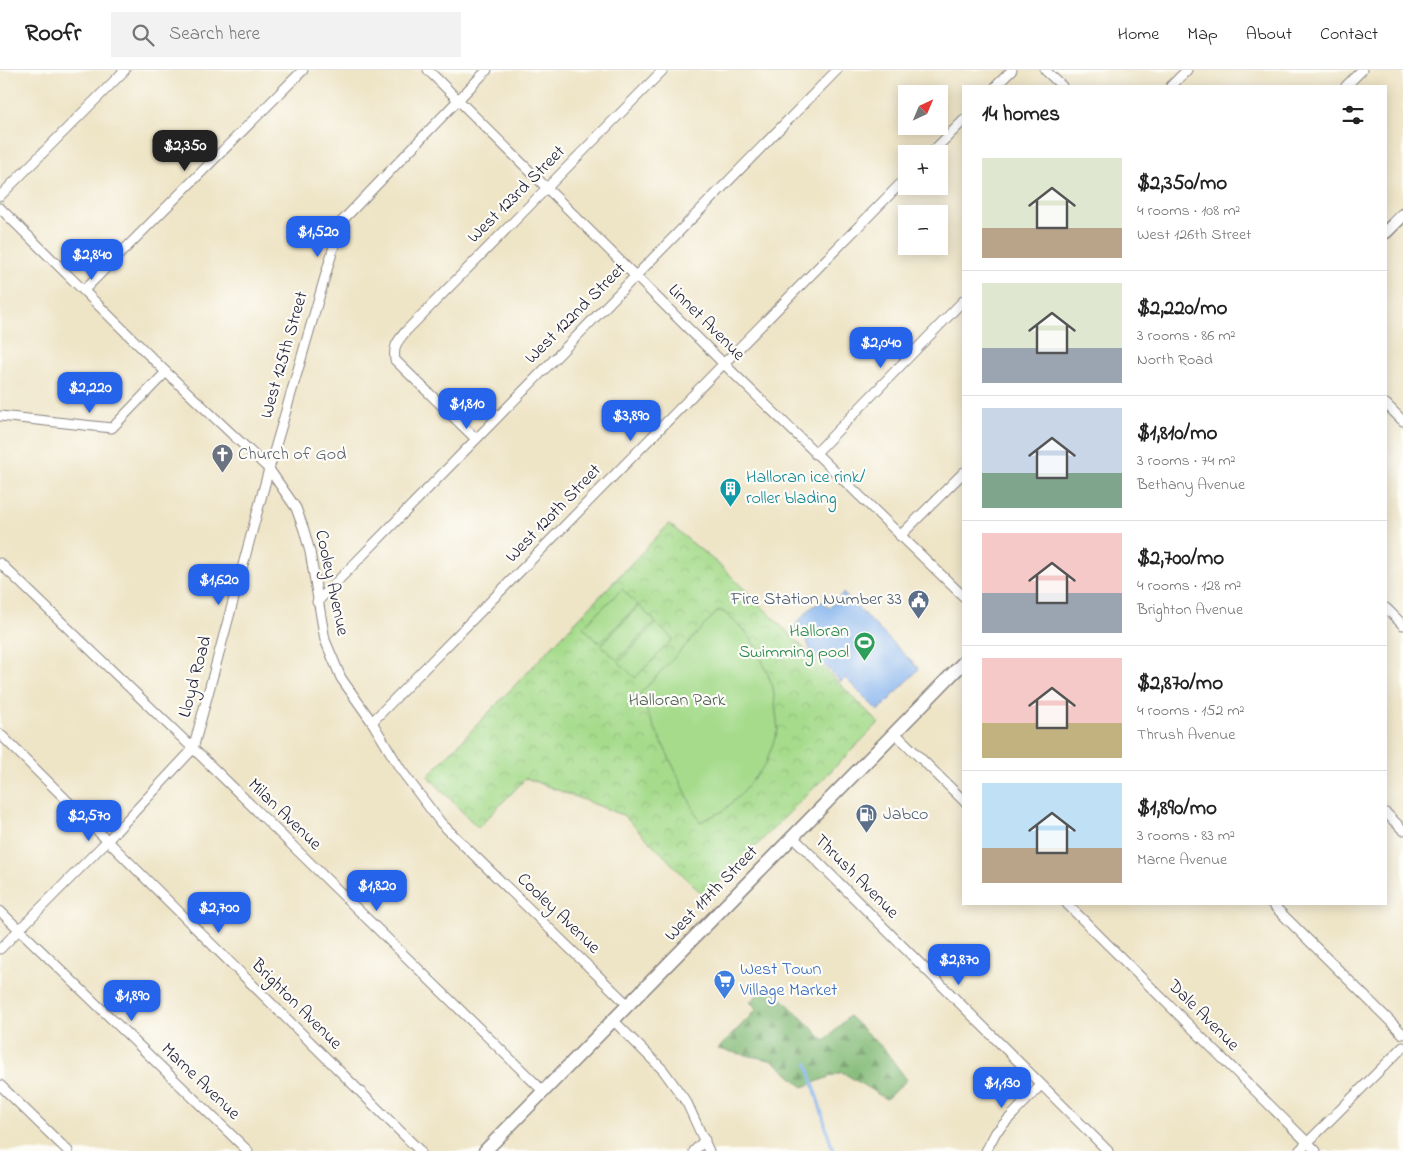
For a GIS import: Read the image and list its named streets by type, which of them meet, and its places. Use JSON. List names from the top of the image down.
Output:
{
  "streets": {
    "main road": ["West 117th Street"],
    "street": [
      "West 123rd Street",
      "West 122nd Street",
      "Linnet Avenue",
      "West 125th Street",
      "West 120th Street",
      "Cooley Avenue",
      "Lloyd Road",
      "Milan Avenue",
      "Thrush Avenue",
      "Brighton Avenue",
      "Dale Avenue",
      "Marne Avenue"
    ]
  },
  "crossings": [
    ["West 123rd Street", "West 122nd Street"],
    ["West 123rd Street", "Linnet Avenue"],
    ["West 122nd Street", "Linnet Avenue"],
    ["West 122nd Street", "Cooley Avenue"],
    ["Linnet Avenue", "West 125th Street"],
    ["Linnet Avenue", "West 120th Street"],
    ["West 125th Street", "Cooley Avenue"],
    ["West 125th Street", "Lloyd Road"],
    ["West 120th Street", "Cooley Avenue"],
    ["Cooley Avenue", "Lloyd Road"],
    ["Cooley Avenue", "West 117th Street"],
    ["Lloyd Road", "Milan Avenue"],
    ["Milan Avenue", "West 117th Street"],
    ["Thrush Avenue", "West 117th Street"]
  ],
  "parks": ["Halloran Park"],
  "places": {
    "church": ["Church of God"],
    "building": ["Halloran ice rink/ roller blading"],
    "public building": ["Fire Station Number 33"],
    "sports": ["Halloran Swimming pool"],
    "fuel station": ["Jabco"],
    "supermarket": ["West Town Village Market"]
  },
  "north": "top right",
  "page": {
    "header": "Roofr",
    "search": "Search here",
    "nav": [
      "Home",
      "Map",
      "About",
      "Contact"
    ],
    "map_buttons": ["+", "−"],
    "heading": "14 homes",
    "price": [
      "$2,350",
      "$1,520",
      "$2,840",
      "$2,040",
      "$2,220",
      "$1,810",
      "$3,890",
      "$1,620",
      "$2,570",
      "$1,820",
      "$2,700",
      "$2,870",
      "$1,890",
      "$1,130"
    ],
    "list": [
      {
        "name": "$2,350/mo",
        "note": "4 rooms · 108 m² · West 126th Street"
      },
      {
        "name": "$2,220/mo",
        "note": "3 rooms · 86 m² · North Road"
      },
      {
        "name": "$1,810/mo",
        "note": "3 rooms · 74 m² · Bethany Avenue"
      },
      {
        "name": "$2,700/mo",
        "note": "4 rooms · 128 m² · Brighton Avenue"
      },
      {
        "name": "$2,870/mo",
        "note": "4 rooms · 152 m² · Thrush Avenue"
      },
      {
        "name": "$1,890/mo",
        "note": "3 rooms · 83 m² · Marne Avenue"
      }
    ]
  }
}
